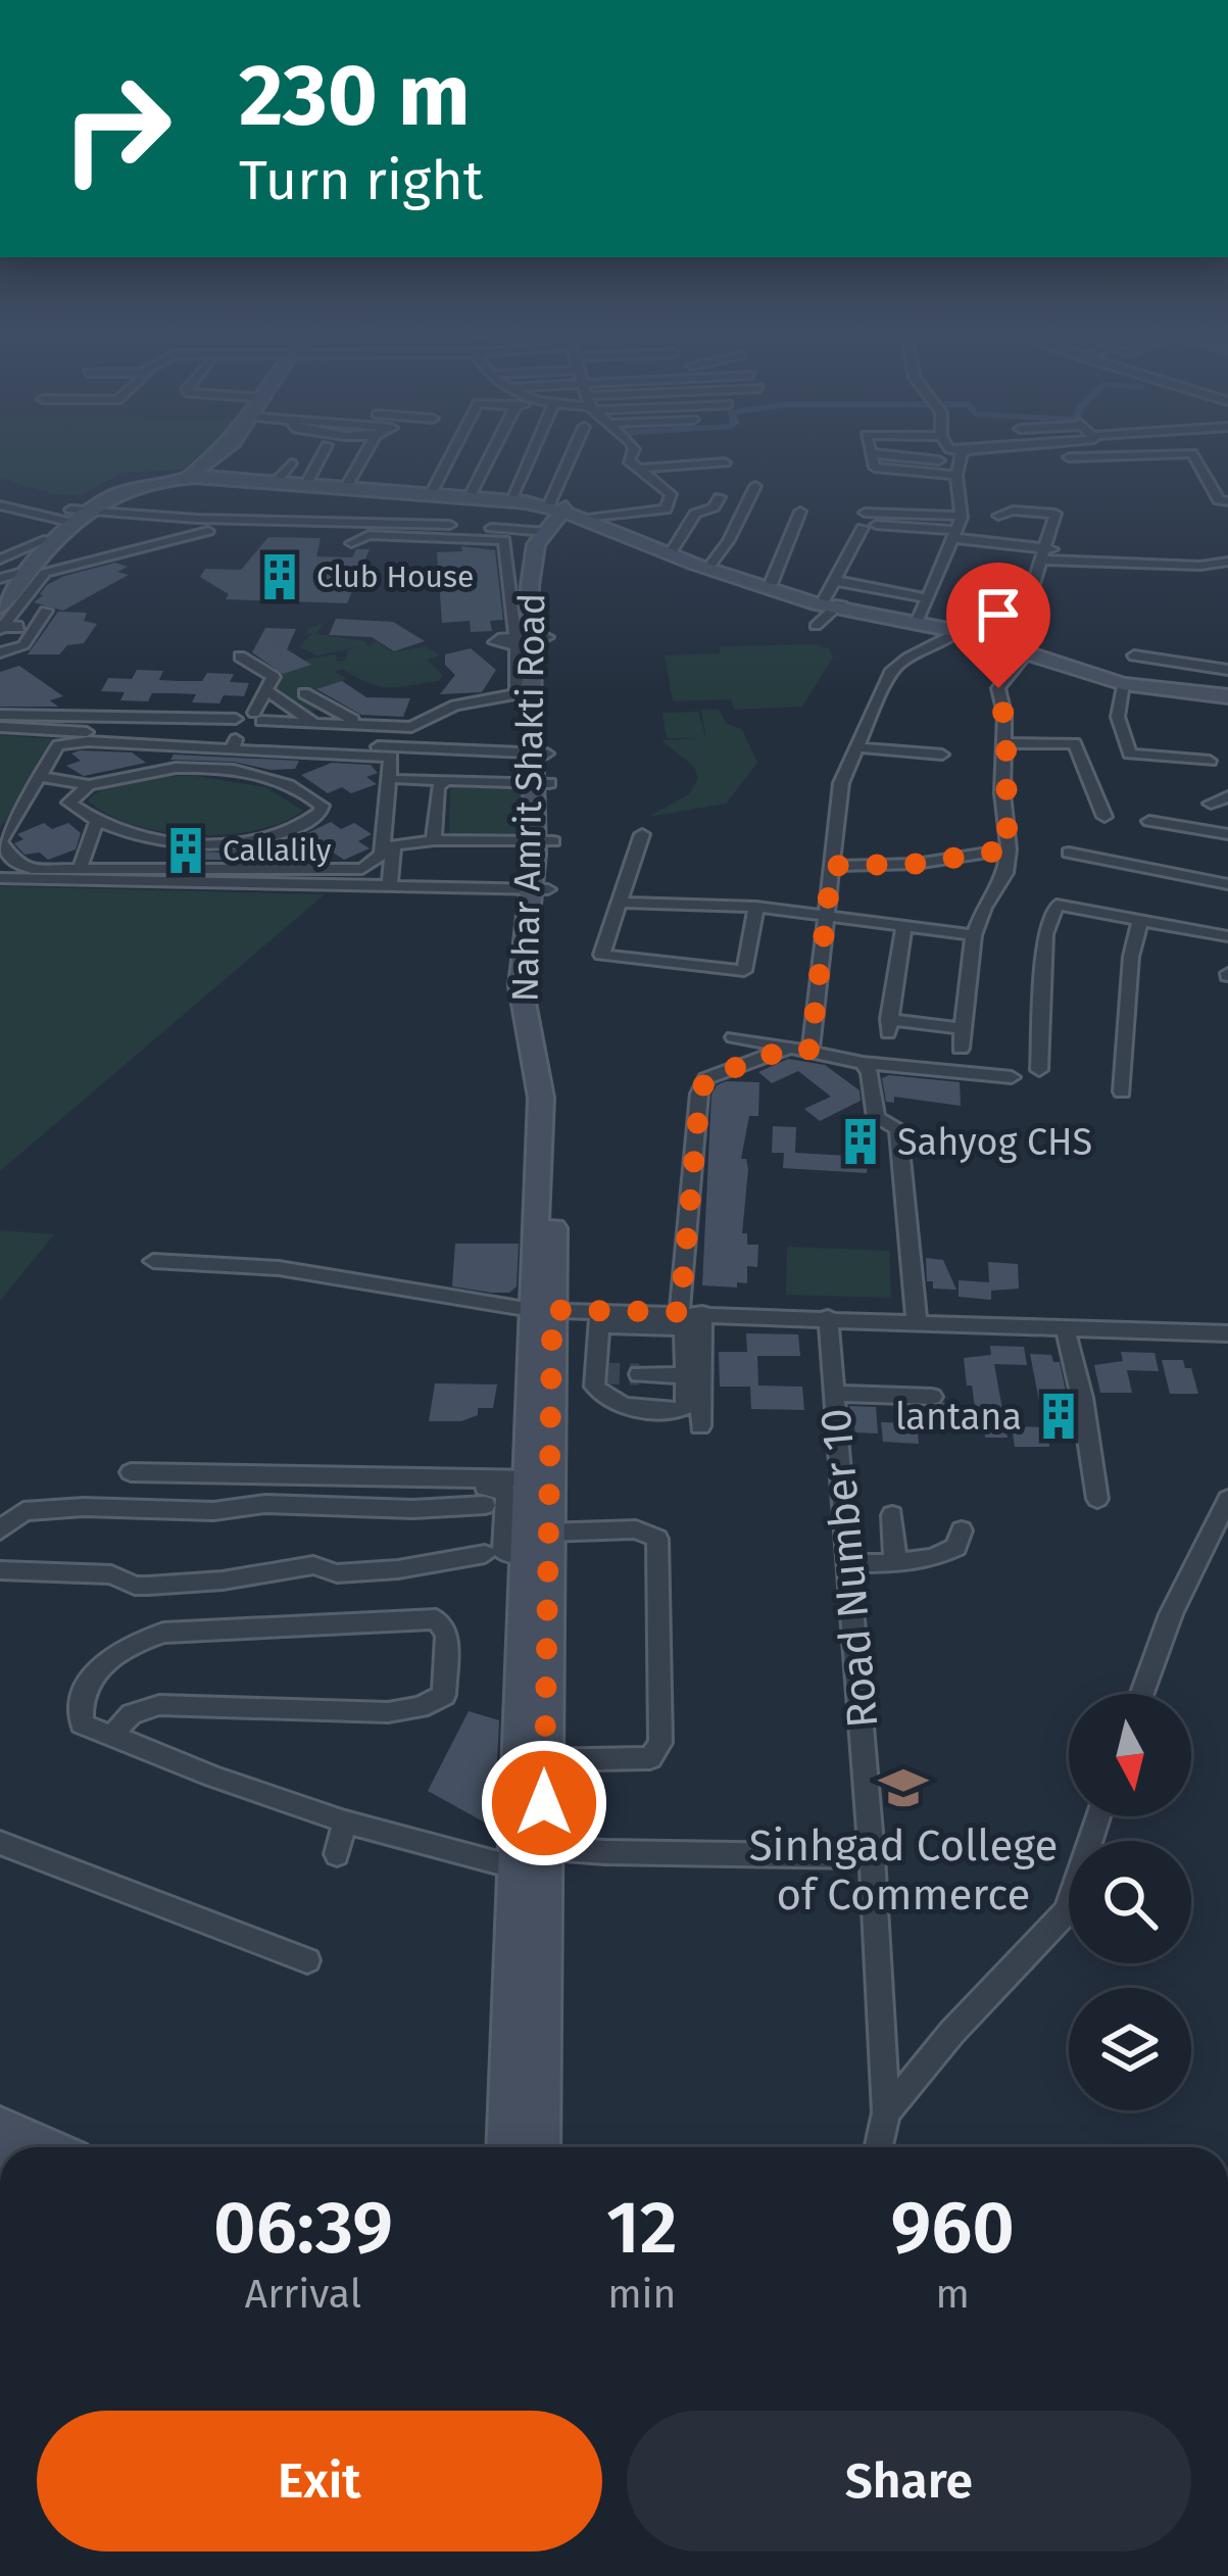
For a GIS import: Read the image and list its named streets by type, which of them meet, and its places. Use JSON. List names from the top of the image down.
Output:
{
  "streets": {
    "street": ["Nahar Amrit Shakti Road", "Road Number 10"]
  },
  "places": {
    "building": [
      "Club House",
      "Callalily",
      "Sahyog CHS",
      "lantana"
    ],
    "school or university": ["Sinhgad College of Commerce"]
  },
  "north": "bottom",
  "page": {
    "turn": ["230 m", "Turn right"],
    "eta": [
      "06:39",
      "Arrival",
      "12",
      "min",
      "960",
      "m"
    ],
    "buttons": ["Exit", "Share"]
  }
}
